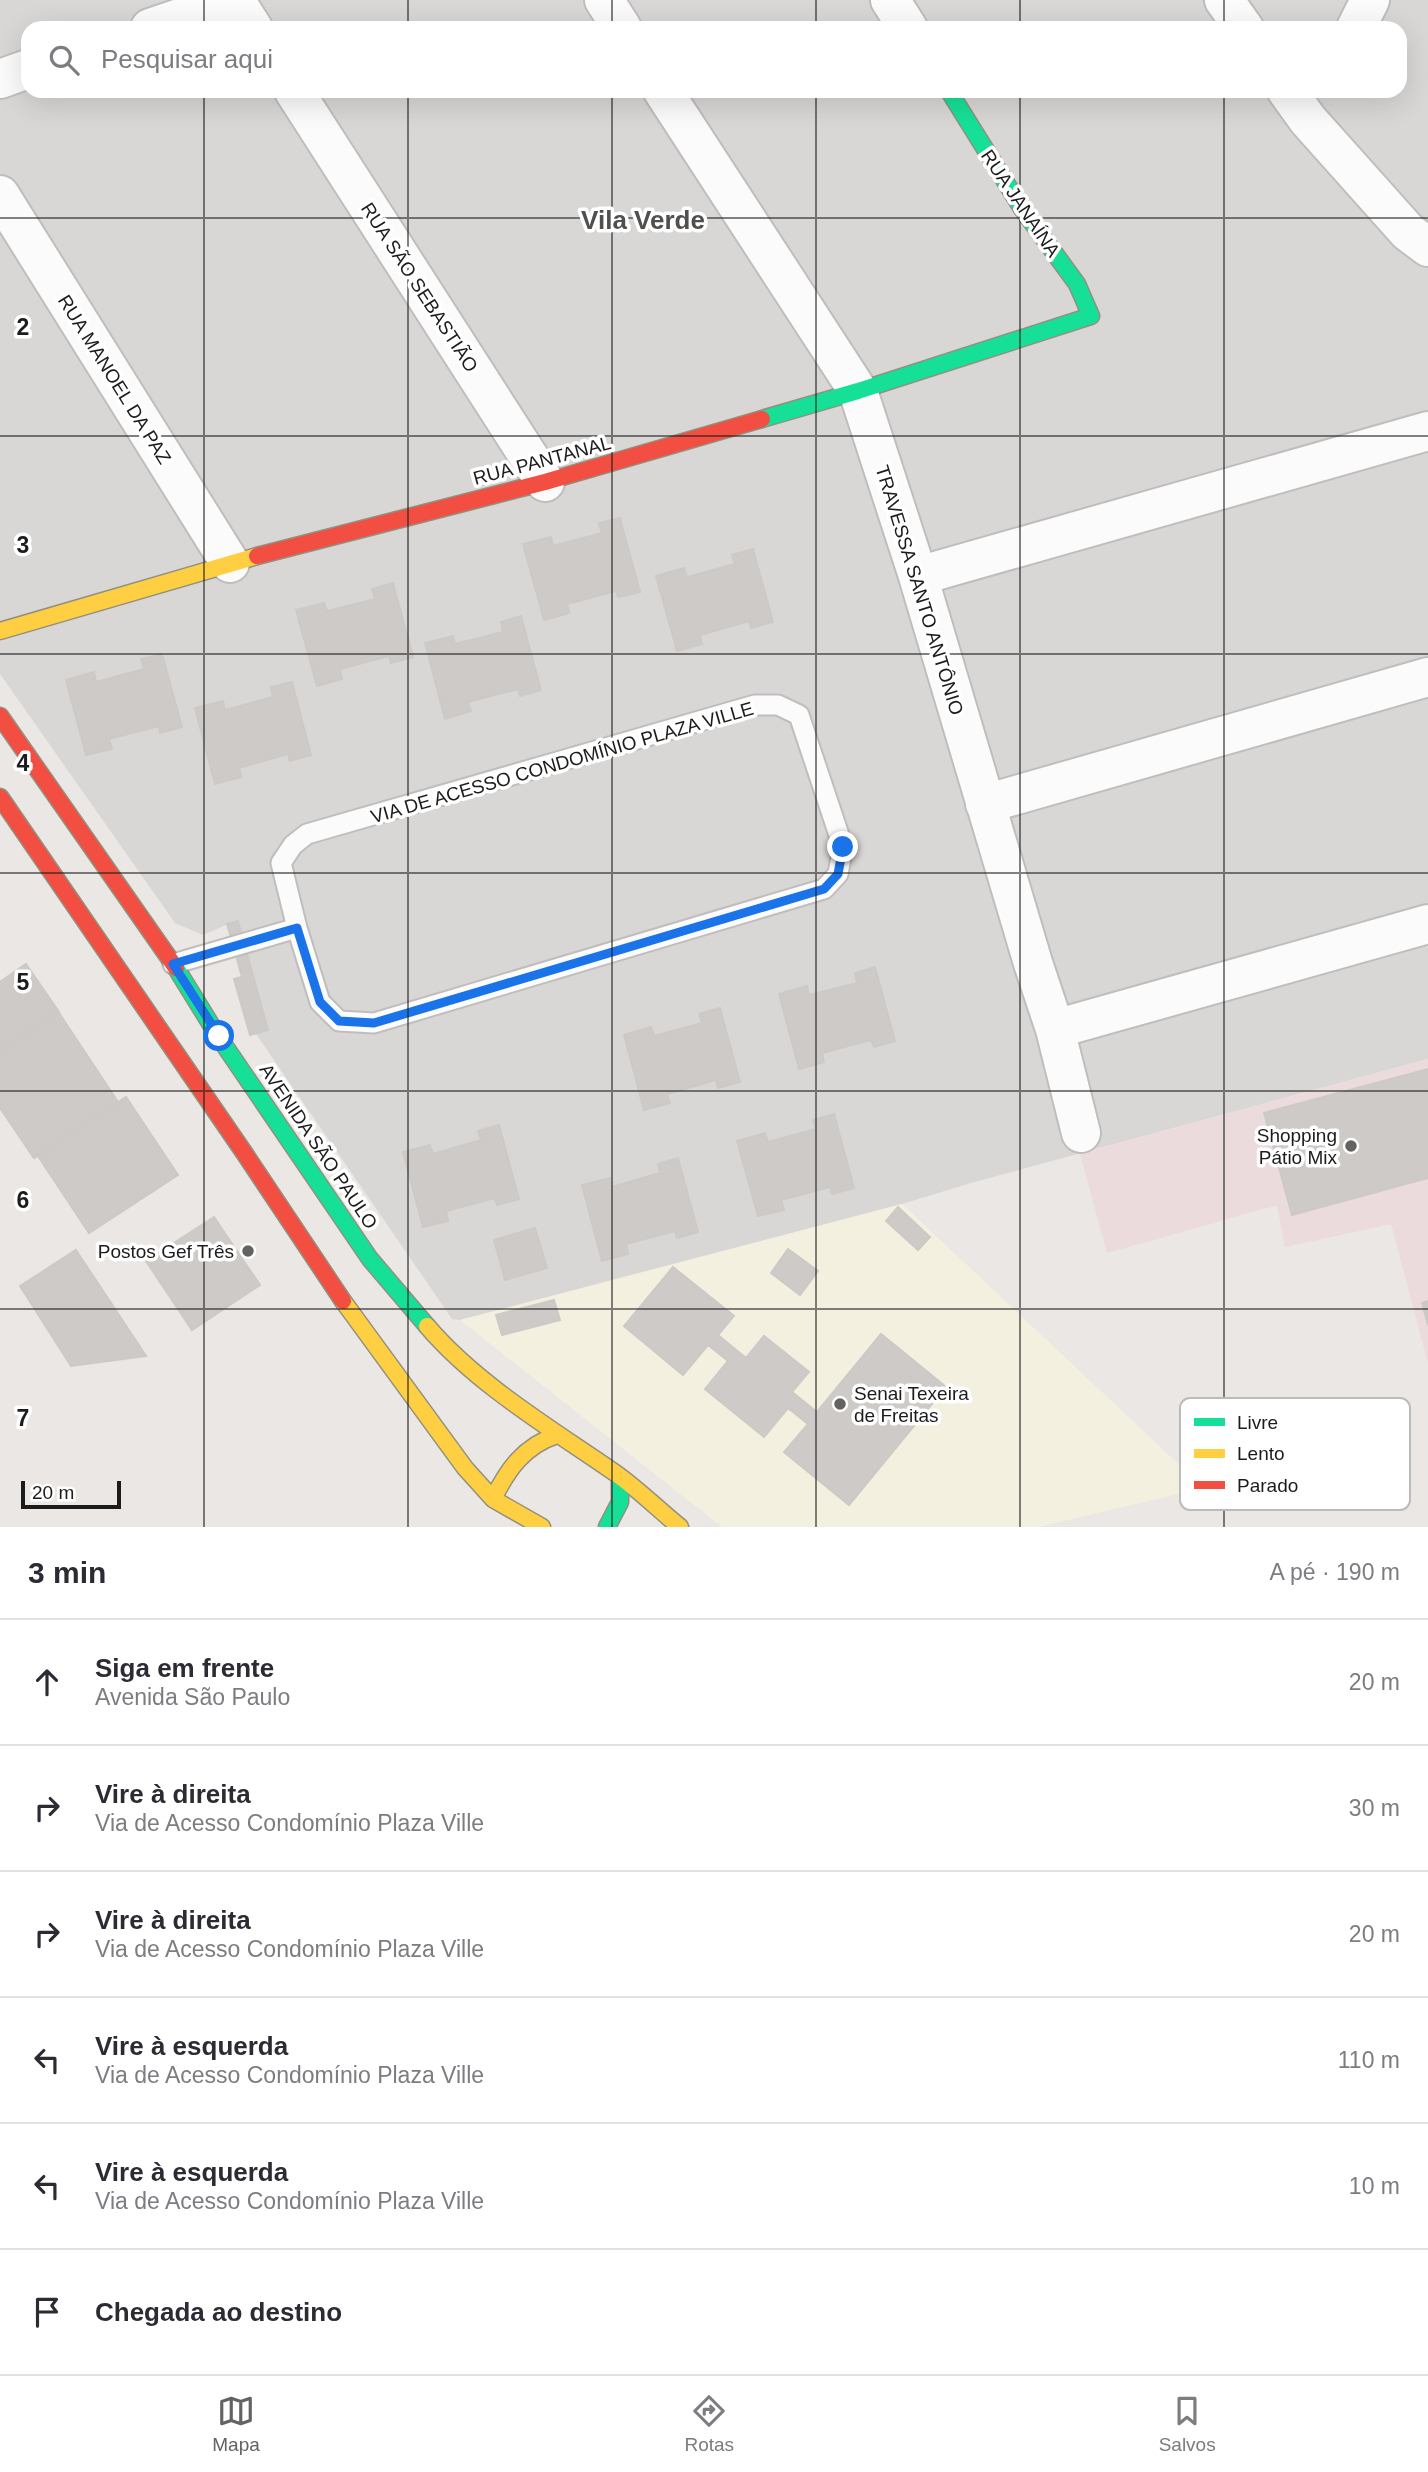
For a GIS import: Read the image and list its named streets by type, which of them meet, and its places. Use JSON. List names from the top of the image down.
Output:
{
  "streets": {
    "street": [
      "RUA JANAÍNA",
      "RUA SÃO SEBASTIÃO",
      "RUA MANOEL DA PAZ",
      "RUA PANTANAL",
      "TRAVESSA SANTO ANTÔNIO",
      "AVENIDA SÃO PAULO"
    ],
    "lane": ["VIA DE ACESSO CONDOMÍNIO PLAZA VILLE"]
  },
  "crossings": [
    ["RUA JANAÍNA", "RUA PANTANAL"],
    ["RUA SÃO SEBASTIÃO", "RUA PANTANAL"],
    ["RUA MANOEL DA PAZ", "RUA PANTANAL"],
    ["RUA PANTANAL", "TRAVESSA SANTO ANTÔNIO"]
  ],
  "districts": ["Vila Verde"],
  "places": ["Shopping Pátio Mix", "Postos Gef Três", "Senai Texeira de Freitas"],
  "legend": ["Livre", "Lento", "Parado"],
  "scale_bar": "20 m",
  "page": {
    "search": "Pesquisar aqui",
    "scale": "20 m",
    "heading": ["3 min", "A pé · 190 m"],
    "list": [
      ["Siga em frente", "Avenida São Paulo", "20 m"],
      ["Vire à direita", "Via de Acesso Condomínio Plaza Ville", "30 m"],
      ["Vire à direita", "Via de Acesso Condomínio Plaza Ville", "20 m"],
      ["Vire à esquerda", "Via de Acesso Condomínio Plaza Ville", "110 m"],
      ["Vire à esquerda", "Via de Acesso Condomínio Plaza Ville", "10 m"],
      "Chegada ao destino"
    ],
    "nav": ["Mapa", "Rotas", "Salvos"]
  },
  "grid": {
    "rows": [
      "2",
      "3",
      "4",
      "5",
      "6",
      "7"
    ]
  }
}
